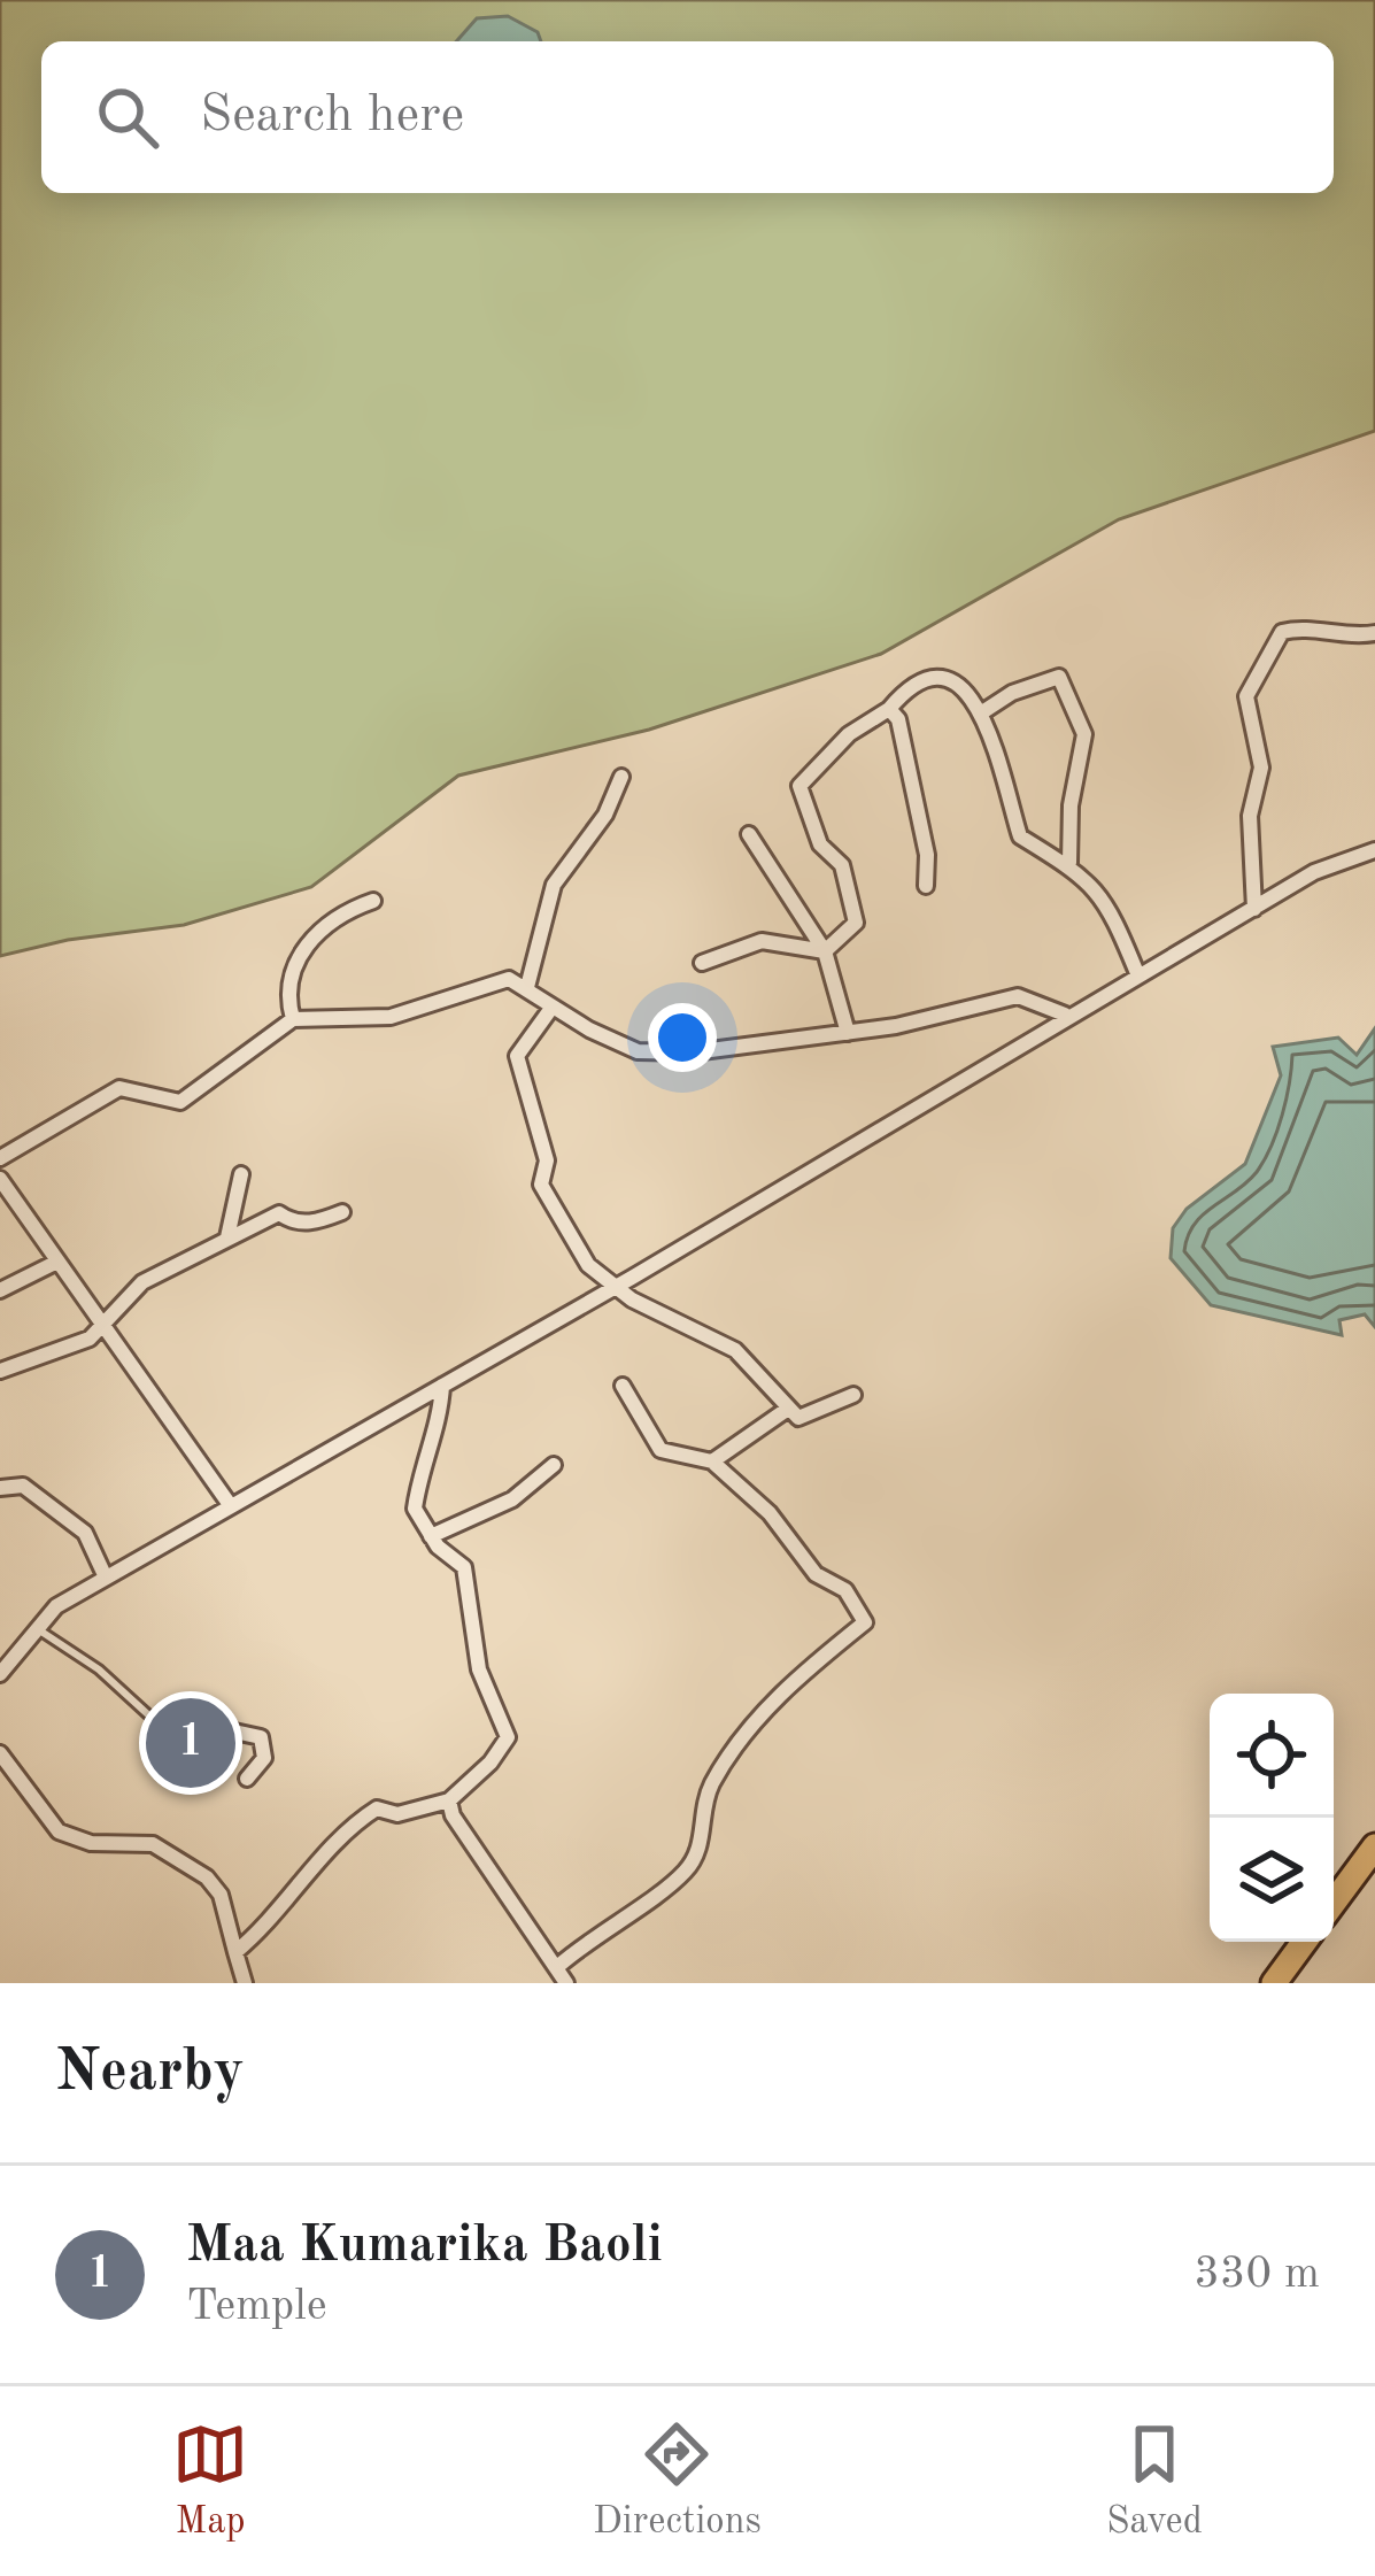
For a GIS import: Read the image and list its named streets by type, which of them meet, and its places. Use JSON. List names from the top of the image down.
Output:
{
  "page": {
    "search": "Search here",
    "pins": "1",
    "heading": "Nearby",
    "list": [
      {
        "mark": "1",
        "name": "Maa Kumarika Baoli",
        "note": "Temple",
        "value": "330 m"
      }
    ],
    "nav": ["Map", "Directions", "Saved"]
  }
}
